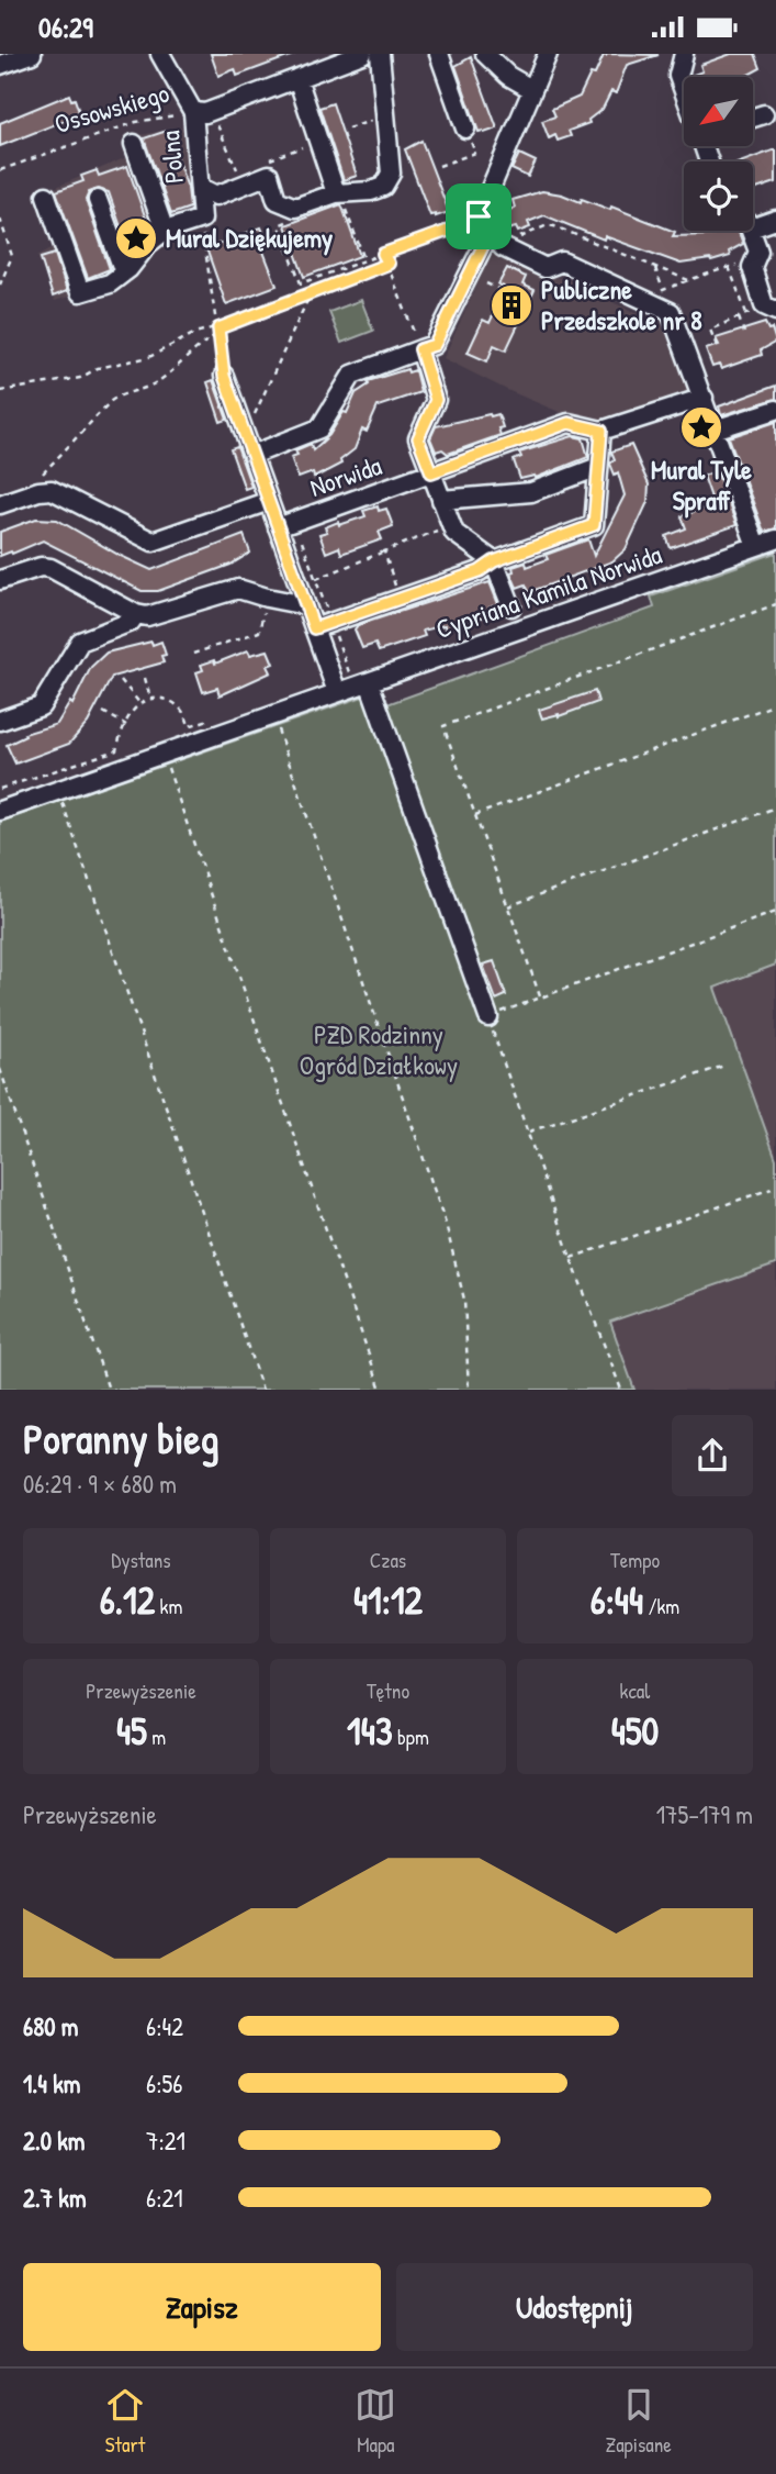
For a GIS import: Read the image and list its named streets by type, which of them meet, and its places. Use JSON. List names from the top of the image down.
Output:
{
  "streets": {
    "street": ["Polna", "Norwida", "Cypriana Kamila Norwida"],
    "path": ["Ossowskiego"]
  },
  "crossings": [
    ["Ossowskiego", "Polna"]
  ],
  "parks": ["PZD Rodzinny Ogród Działkowy"],
  "places": {
    "place": ["Mural Dziękujemy", "Mural Tyle Spraff"],
    "building": ["Publiczne Przedszkole nr 8"]
  },
  "north": "bottom left",
  "page": {
    "status": "06:29",
    "heading": ["Poranny bieg", "06:29 · 9 × 680 m"],
    "stats": [
      ["Dystans", "6.12 km"],
      ["Czas", "41:12"],
      ["Tempo", "6:44 /km"],
      ["Przewyższenie", "45 m"],
      ["Tętno", "143 bpm"],
      ["kcal", "450"]
    ],
    "chart": ["Przewyższenie", "175–179 m"],
    "list": [
      {
        "name": "680 m",
        "note": "6:42"
      },
      {
        "name": "1.4 km",
        "note": "6:56"
      },
      {
        "name": "2.0 km",
        "note": "7:21"
      },
      {
        "name": "2.7 km",
        "note": "6:21"
      }
    ],
    "buttons": ["Zapisz", "Udostępnij"],
    "tabs": ["Start", "Mapa", "Zapisane"]
  }
}
